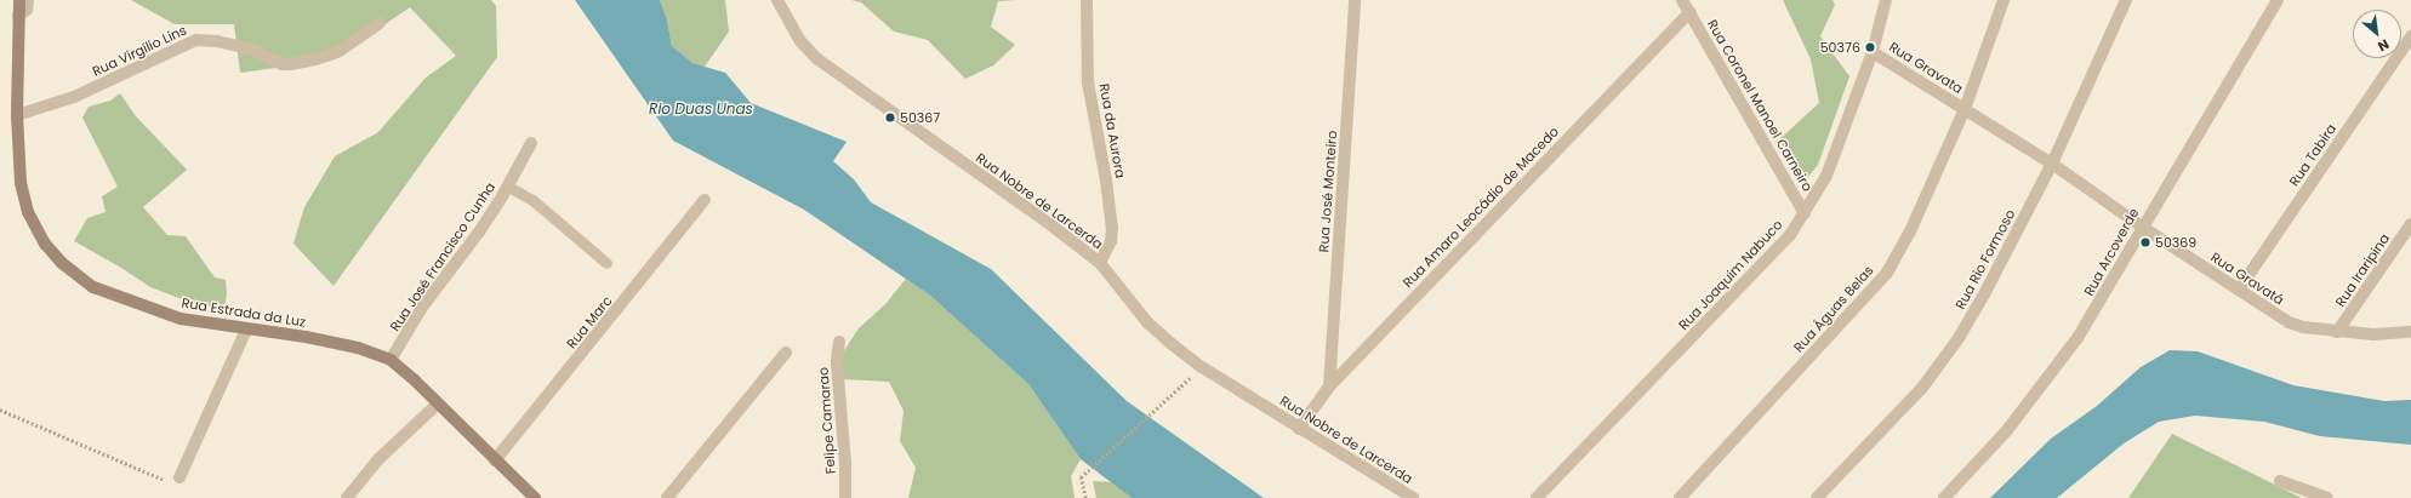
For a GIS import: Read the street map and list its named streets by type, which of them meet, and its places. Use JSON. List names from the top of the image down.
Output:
{
  "streets": {
    "main road": ["Rua Estrada da Luz"],
    "street": [
      "Rua Virgílio Lins",
      "Rua Gravata",
      "Rua Coronel Manoel Carneiro",
      "Rua da Aurora",
      "Rua Tabira",
      "Rua José Monteiro",
      "Rua Nobre de Larcerda",
      "Rua Amaro Leocádio de Macedo",
      "Rua Arcoverde",
      "Rua José Francisco Cunha",
      "Rua Rio Formoso",
      "Rua Iraripina",
      "Rua Joaquim Nabuco",
      "Rua Gravatá",
      "Rua Águas Belas",
      "Rua Marc",
      "Felipe Camarao"
    ]
  },
  "crossings": [
    ["Rua Virgílio Lins", "Rua Estrada da Luz"],
    ["Rua Gravata", "Rua Joaquim Nabuco"],
    ["Rua Gravata", "Rua Gravatá"],
    ["Rua Gravata", "Rua Águas Belas"],
    ["Rua Coronel Manoel Carneiro", "Rua Amaro Leocádio de Macedo"],
    ["Rua Coronel Manoel Carneiro", "Rua Joaquim Nabuco"],
    ["Rua da Aurora", "Rua Nobre de Larcerda"],
    ["Rua Tabira", "Rua Gravatá"],
    ["Rua José Monteiro", "Rua Amaro Leocádio de Macedo"],
    ["Rua Nobre de Larcerda", "Rua Amaro Leocádio de Macedo"],
    ["Rua Arcoverde", "Rua Gravatá"],
    ["Rua José Francisco Cunha", "Rua Estrada da Luz"],
    ["Rua Rio Formoso", "Rua Gravatá"],
    ["Rua Iraripina", "Rua Gravatá"],
    ["Rua Gravatá", "Rua Águas Belas"],
    ["Rua Estrada da Luz", "Rua Marc"]
  ],
  "water": ["Rio Duas Unas"],
  "places": ["50376", "50367", "50369"],
  "north": "bottom right"
}
